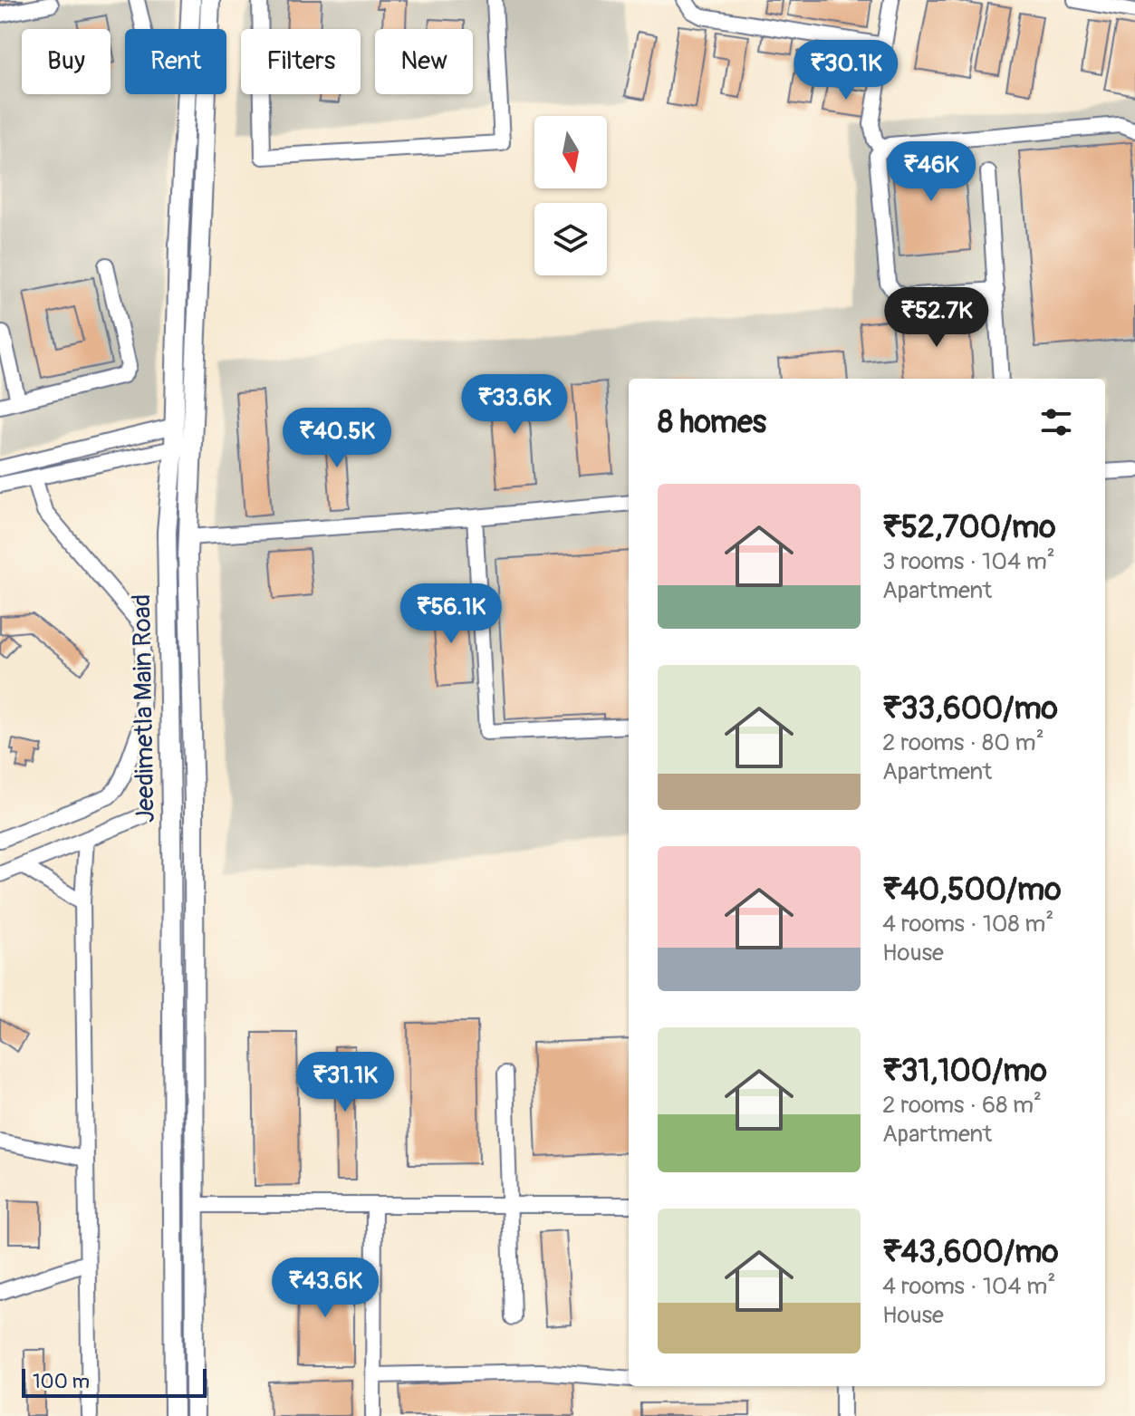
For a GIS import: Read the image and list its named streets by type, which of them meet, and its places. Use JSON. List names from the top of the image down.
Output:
{
  "streets": {
    "main road": ["Jeedimetla Main Road"]
  },
  "scale_bar": "100 m",
  "north": "bottom",
  "page": {
    "chip": [
      "Buy",
      "Rent",
      "Filters",
      "New"
    ],
    "price": [
      "₹30.1K",
      "₹46K",
      "₹52.7K",
      "₹33.6K",
      "₹40.5K",
      "₹56.1K",
      "₹31.1K",
      "₹43.6K"
    ],
    "heading": "8 homes",
    "list": [
      {
        "name": "₹52,700/mo",
        "note": "3 rooms · 104 m² · Apartment"
      },
      {
        "name": "₹33,600/mo",
        "note": "2 rooms · 80 m² · Apartment"
      },
      {
        "name": "₹40,500/mo",
        "note": "4 rooms · 108 m² · House"
      },
      {
        "name": "₹31,100/mo",
        "note": "2 rooms · 68 m² · Apartment"
      },
      {
        "name": "₹43,600/mo",
        "note": "4 rooms · 104 m² · House"
      }
    ],
    "scale": "100 m"
  }
}
